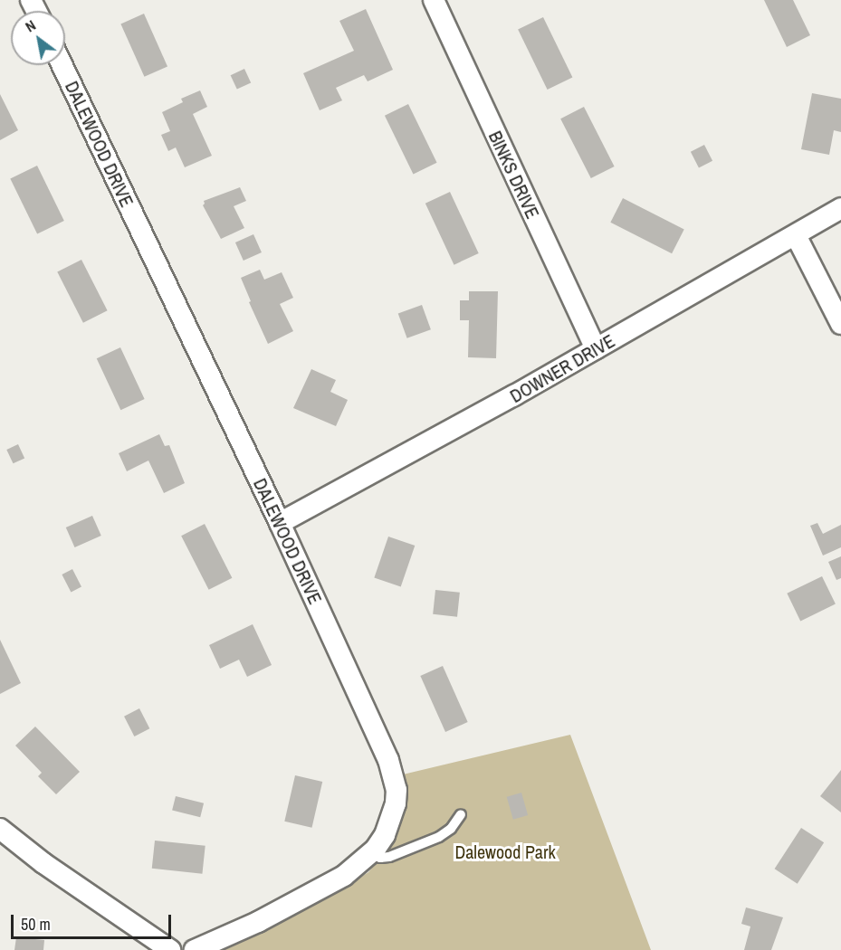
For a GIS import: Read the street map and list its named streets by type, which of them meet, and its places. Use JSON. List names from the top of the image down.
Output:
{
  "streets": {
    "street": ["DALEWOOD DRIVE", "BINKS DRIVE", "DOWNER DRIVE"]
  },
  "crossings": [
    ["DALEWOOD DRIVE", "DOWNER DRIVE"],
    ["BINKS DRIVE", "DOWNER DRIVE"]
  ],
  "parks": ["Dalewood Park"],
  "scale_bar": "50 m",
  "north": "top left"
}
